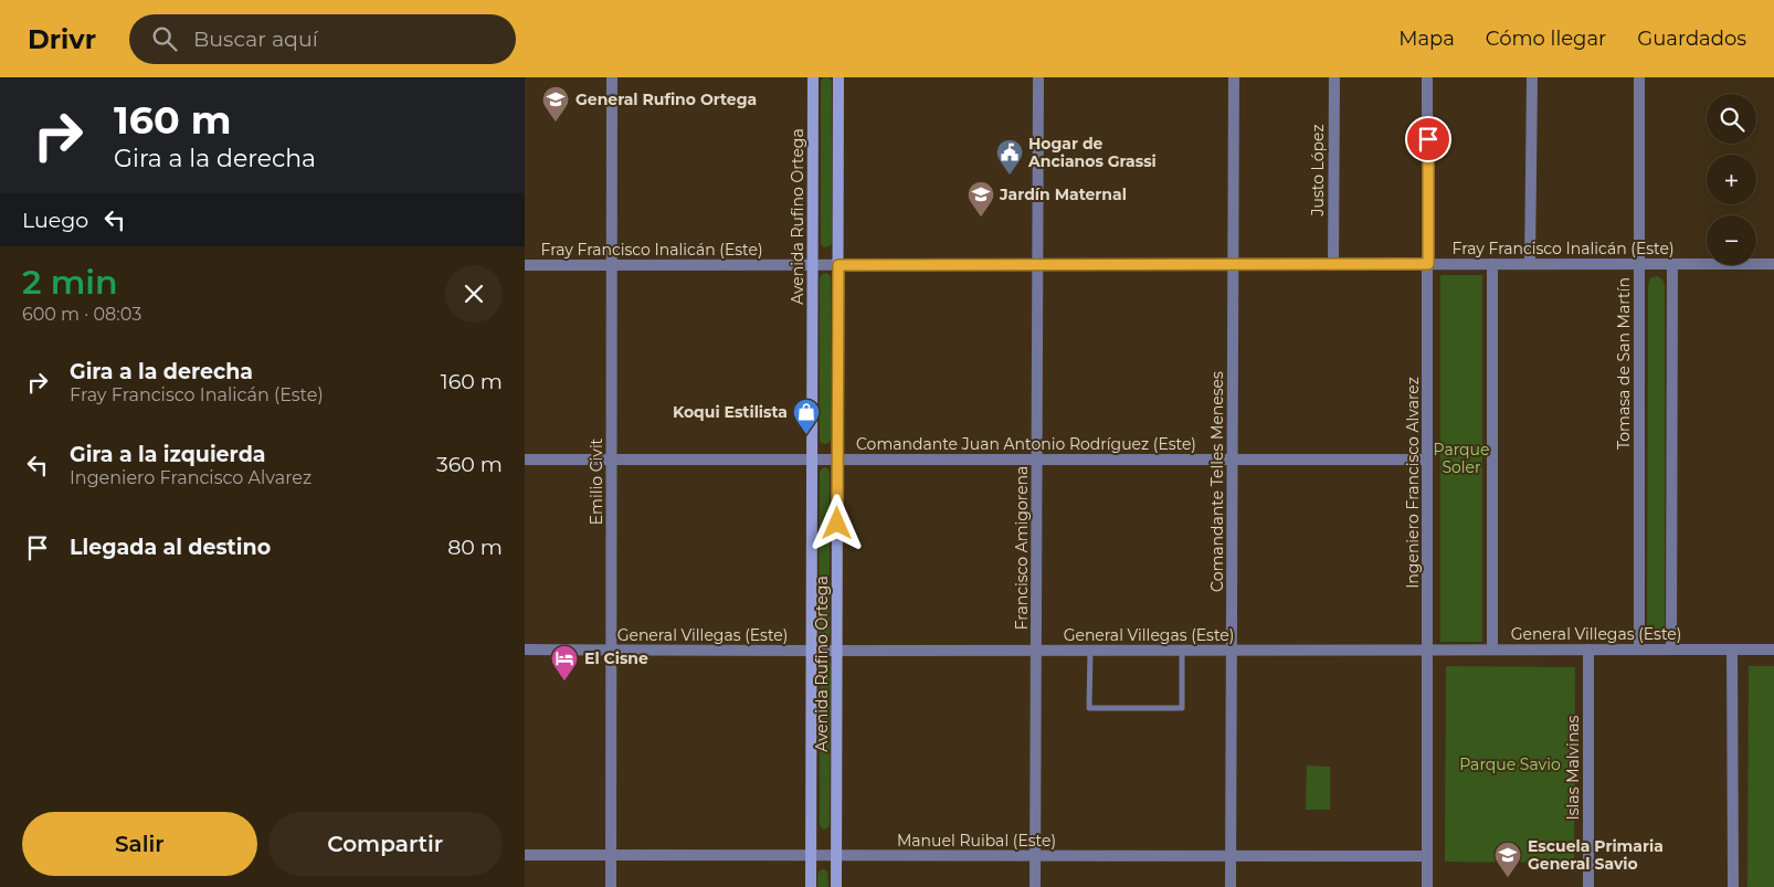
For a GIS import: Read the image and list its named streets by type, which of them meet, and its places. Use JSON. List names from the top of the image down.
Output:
{
  "streets": {
    "main road": ["Avenida Rufino Ortega"],
    "street": [
      "Justo López",
      "Fray Francisco Inalicán (Este)",
      "Tomasa de San Martín",
      "Comandante Juan Antonio Rodríguez (Este)",
      "Emilio Civit",
      "Comandante Telles Meneses",
      "Ingeniero Francisco Alvarez",
      "Francisco Amigorena",
      "General Villegas (Este)",
      "Islas Malvinas",
      "Manuel Ruibal (Este)"
    ]
  },
  "crossings": [
    ["Justo López", "Fray Francisco Inalicán (Este)"],
    ["Avenida Rufino Ortega", "Fray Francisco Inalicán (Este)"],
    ["Avenida Rufino Ortega", "Comandante Juan Antonio Rodríguez (Este)"],
    ["Avenida Rufino Ortega", "General Villegas (Este)"],
    ["Avenida Rufino Ortega", "Manuel Ruibal (Este)"],
    ["Fray Francisco Inalicán (Este)", "Tomasa de San Martín"],
    ["Fray Francisco Inalicán (Este)", "Emilio Civit"],
    ["Fray Francisco Inalicán (Este)", "Comandante Telles Meneses"],
    ["Fray Francisco Inalicán (Este)", "Ingeniero Francisco Alvarez"],
    ["Fray Francisco Inalicán (Este)", "Francisco Amigorena"],
    ["Tomasa de San Martín", "General Villegas (Este)"],
    ["Comandante Juan Antonio Rodríguez (Este)", "Emilio Civit"],
    ["Comandante Juan Antonio Rodríguez (Este)", "Comandante Telles Meneses"],
    ["Comandante Juan Antonio Rodríguez (Este)", "Ingeniero Francisco Alvarez"],
    ["Comandante Juan Antonio Rodríguez (Este)", "Francisco Amigorena"],
    ["Emilio Civit", "General Villegas (Este)"],
    ["Emilio Civit", "Manuel Ruibal (Este)"],
    ["Comandante Telles Meneses", "General Villegas (Este)"],
    ["Comandante Telles Meneses", "Manuel Ruibal (Este)"],
    ["Ingeniero Francisco Alvarez", "General Villegas (Este)"],
    ["Ingeniero Francisco Alvarez", "Manuel Ruibal (Este)"],
    ["Francisco Amigorena", "General Villegas (Este)"],
    ["Francisco Amigorena", "Manuel Ruibal (Este)"],
    ["General Villegas (Este)", "Islas Malvinas"]
  ],
  "parks": ["Parque Soler", "Parque Savio"],
  "places": {
    "school or university": ["General Rufino Ortega", "Jardín Maternal", "Escuela Primaria General Savio"],
    "public building": ["Hogar de Ancianos Grassi"],
    "shop": ["Koqui Estilista"],
    "hotel": ["El Cisne"]
  },
  "page": {
    "header": "Drivr",
    "search": "Buscar aquí",
    "nav": ["Mapa", "Cómo llegar", "Guardados"],
    "turn": ["160 m", "Gira a la derecha"],
    "map_buttons": ["+", "−"],
    "then": "Luego",
    "heading": ["2 min", "600 m · 08:03"],
    "list": [
      {
        "name": "Gira a la derecha",
        "note": "Fray Francisco Inalicán (Este)",
        "value": "160 m"
      },
      {
        "name": "Gira a la izquierda",
        "note": "Ingeniero Francisco Alvarez",
        "value": "360 m"
      },
      {
        "name": "Llegada al destino",
        "value": "80 m"
      }
    ],
    "buttons": ["Salir", "Compartir"]
  }
}
